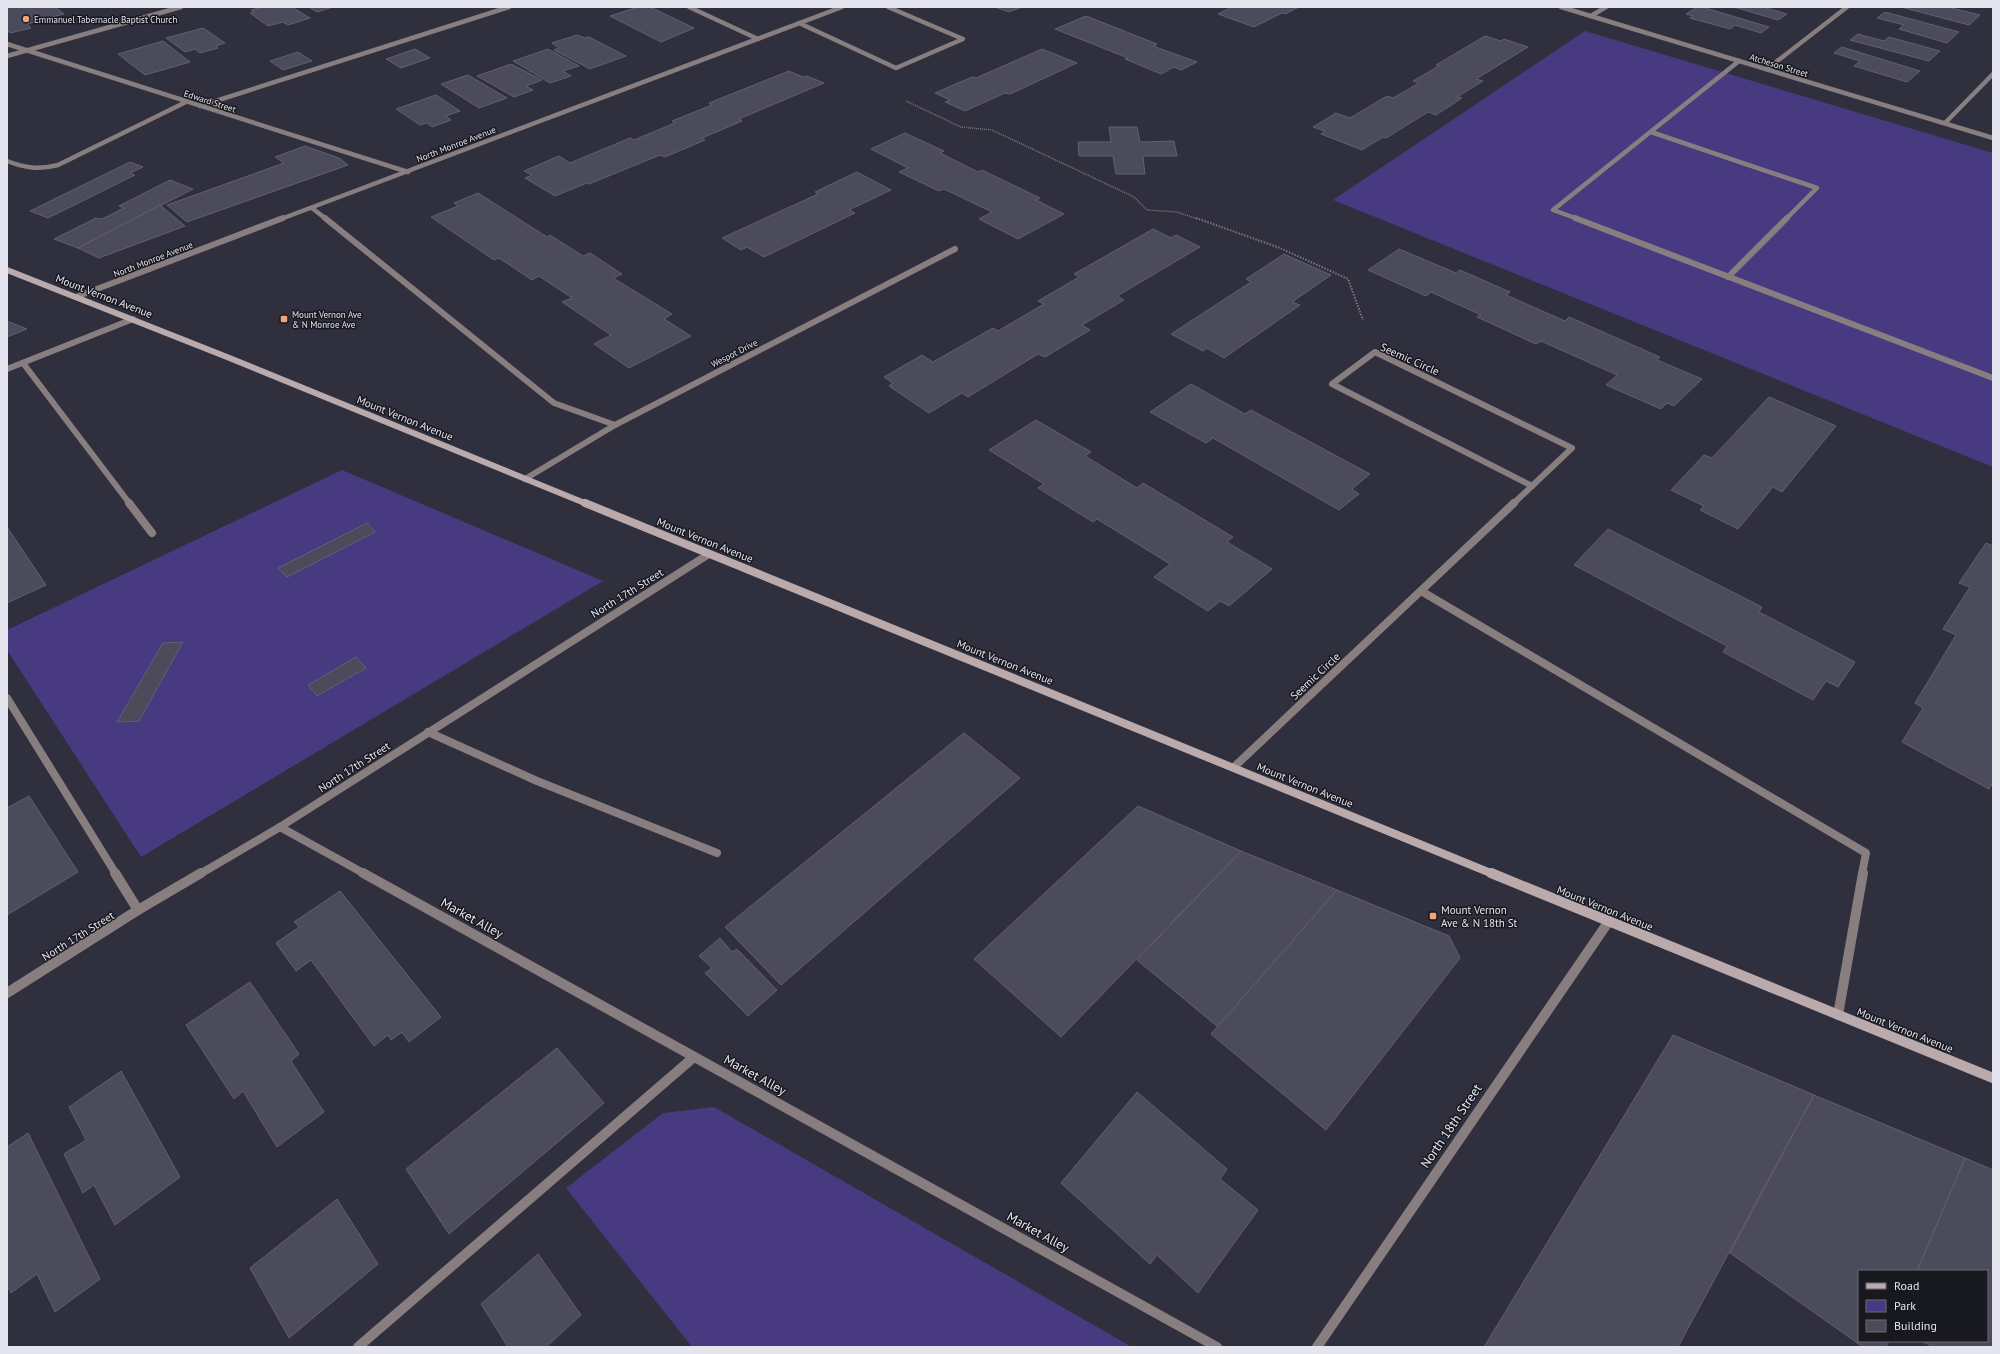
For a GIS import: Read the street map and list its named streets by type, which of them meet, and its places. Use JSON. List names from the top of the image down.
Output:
{
  "streets": {
    "street": [
      "Atcheson Street",
      "Edward Street",
      "North Monroe Avenue",
      "Mount Vernon Avenue",
      "Wespot Drive",
      "Seemic Circle",
      "North 17th Street",
      "Market Alley",
      "North 18th Street"
    ]
  },
  "crossings": [
    ["Edward Street", "North Monroe Avenue"],
    ["North Monroe Avenue", "Mount Vernon Avenue"],
    ["Mount Vernon Avenue", "Wespot Drive"],
    ["Mount Vernon Avenue", "Seemic Circle"],
    ["Mount Vernon Avenue", "North 17th Street"],
    ["Mount Vernon Avenue", "North 18th Street"],
    ["North 17th Street", "Market Alley"]
  ],
  "places": {
    "other": ["Emmanuel Tabernacle Baptist Church"],
    "transit": ["Mount Vernon Ave & N Monroe Ave", "Mount Vernon Ave & N 18th St"]
  },
  "legend": ["Road", "Park", "Building"]
}
